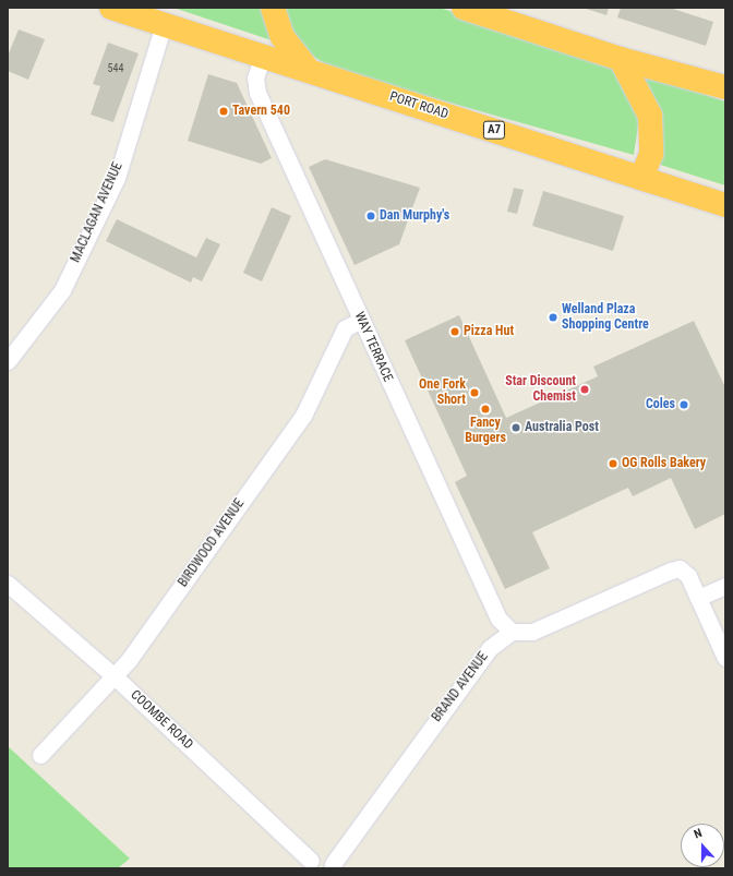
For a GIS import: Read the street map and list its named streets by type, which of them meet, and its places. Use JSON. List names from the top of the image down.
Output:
{
  "streets": {
    "highway": ["PORT ROAD", "A7"],
    "street": [
      "MACLAGAN AVENUE",
      "WAY TERRACE",
      "BIRDWOOD AVENUE",
      "BRAND AVENUE",
      "COOMBE ROAD"
    ]
  },
  "crossings": [
    ["PORT ROAD", "MACLAGAN AVENUE"],
    ["PORT ROAD", "WAY TERRACE"],
    ["WAY TERRACE", "BIRDWOOD AVENUE"],
    ["WAY TERRACE", "BRAND AVENUE"],
    ["BIRDWOOD AVENUE", "COOMBE ROAD"]
  ],
  "places": [
    "Tavern 540",
    "Dan Murphy's",
    "Welland Plaza Shopping Centre",
    "Pizza Hut",
    "Star Discount Chemist",
    "One Fork Short",
    "Coles",
    "Fancy Burgers",
    "Australia Post",
    "OG Rolls Bakery"
  ],
  "house_numbers": ["544"],
  "north": "top"
}
